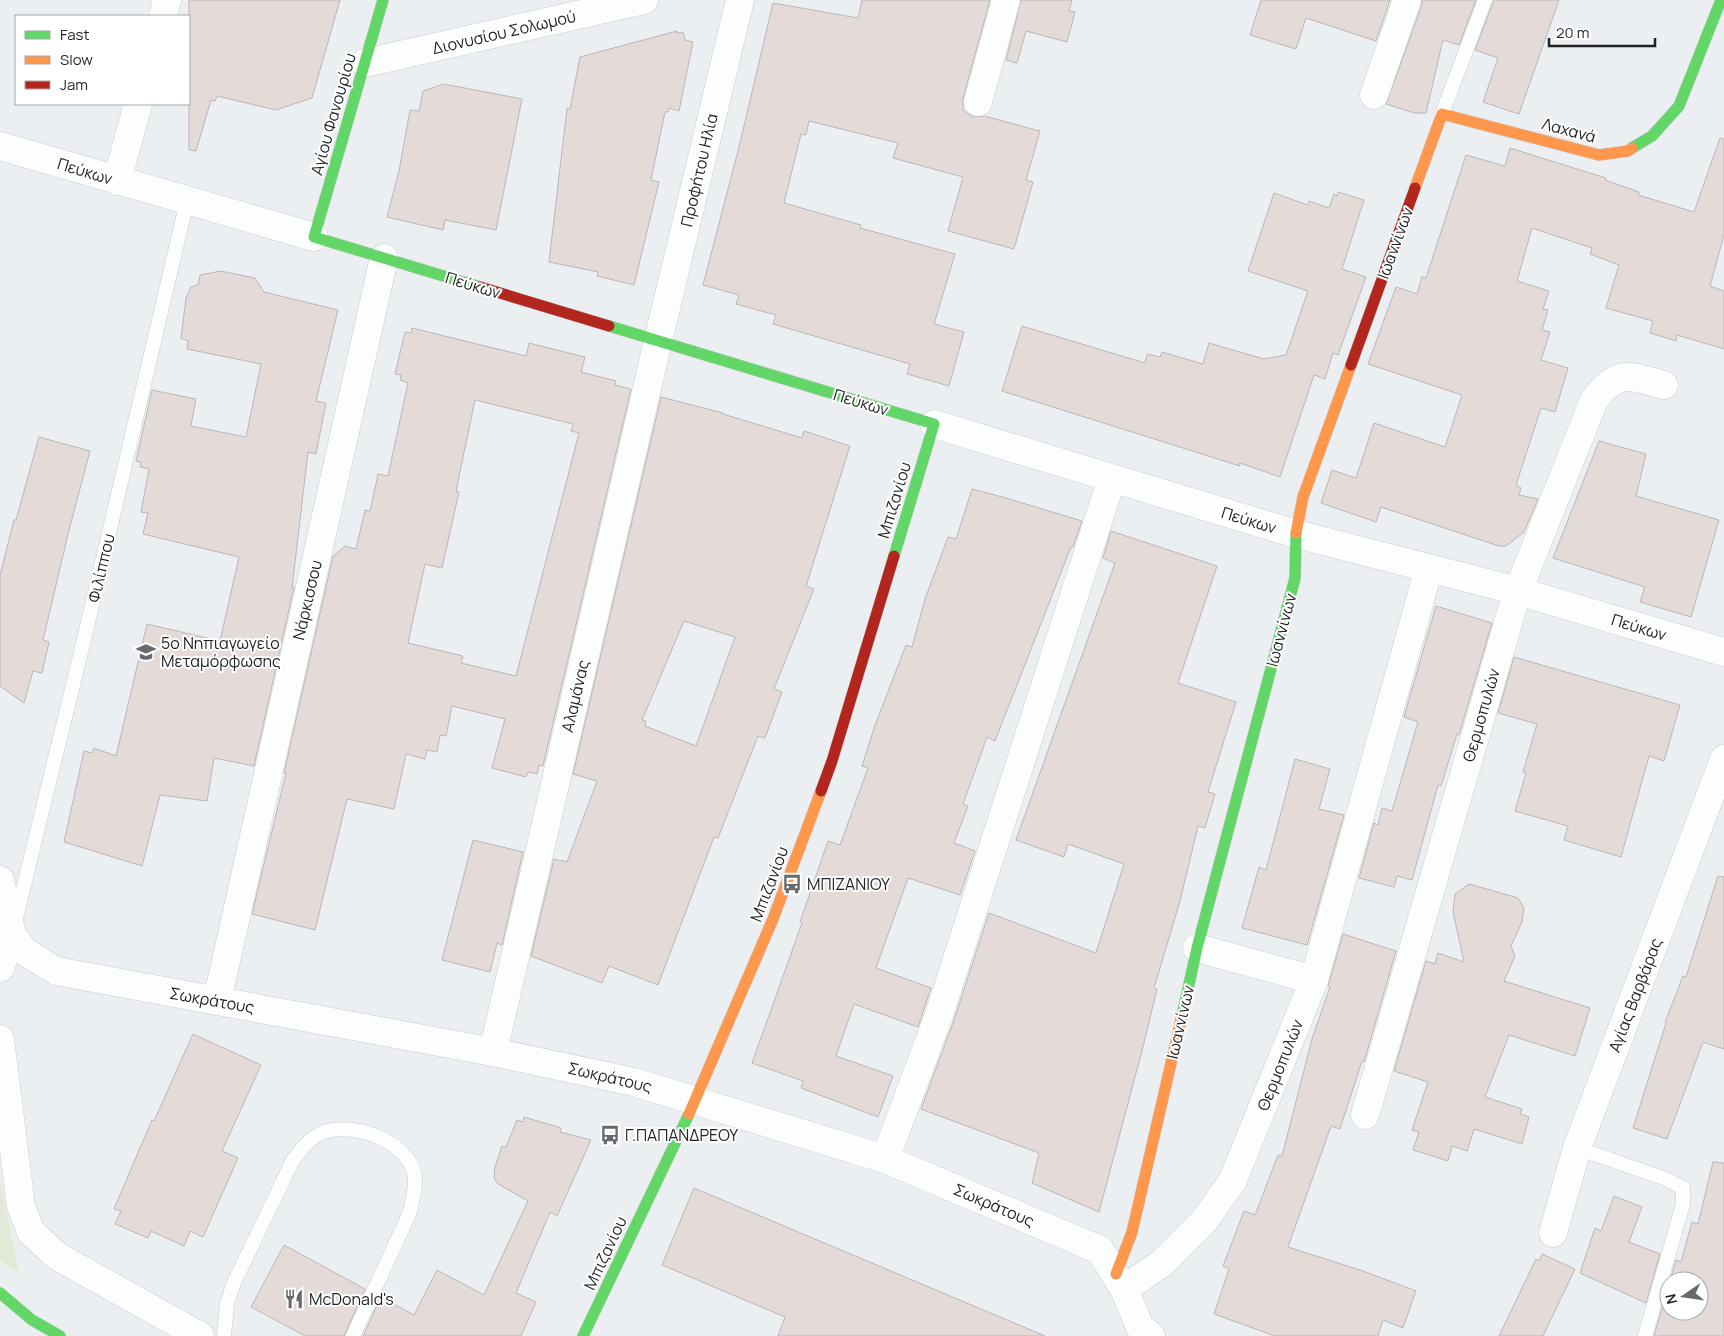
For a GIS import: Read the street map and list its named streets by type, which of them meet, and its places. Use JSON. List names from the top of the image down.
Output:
{
  "streets": {
    "street": [
      "Διονυσίου Σολωμού",
      "Αγίου Φανουρίου",
      "Λαχανά",
      "Προφήτου Ηλία",
      "Πεύκων",
      "Ιωαννίνων",
      "Μπιζανίου",
      "Νάρκισσου",
      "Αλαμάνας",
      "Θερμοπυλών",
      "Αγίας Βαρβάρας",
      "Σωκράτους"
    ],
    "lane": ["Φιλίππου"]
  },
  "crossings": [
    ["Διονυσίου Σολωμού", "Αγίου Φανουρίου"],
    ["Αγίου Φανουρίου", "Πεύκων"],
    ["Λαχανά", "Ιωαννίνων"],
    ["Προφήτου Ηλία", "Πεύκων"],
    ["Προφήτου Ηλία", "Αλαμάνας"],
    ["Πεύκων", "Ιωαννίνων"],
    ["Πεύκων", "Μπιζανίου"],
    ["Πεύκων", "Φιλίππου"],
    ["Πεύκων", "Νάρκισσου"],
    ["Πεύκων", "Αλαμάνας"],
    ["Πεύκων", "Θερμοπυλών"],
    ["Ιωαννίνων", "Θερμοπυλών"],
    ["Ιωαννίνων", "Σωκράτους"],
    ["Μπιζανίου", "Σωκράτους"],
    ["Φιλίππου", "Σωκράτους"],
    ["Νάρκισσου", "Σωκράτους"],
    ["Αλαμάνας", "Σωκράτους"],
    ["Θερμοπυλών", "Σωκράτους"]
  ],
  "places": {
    "school or university": ["5ο Νηπιαγωγείο Μεταμόρφωσης"],
    "bus stop": ["ΜΠΙΖΑΝΙΟΥ", "Γ.ΠΑΠΑΝΔΡΕΟΥ"],
    "restaurant": ["McDonald's"]
  },
  "legend": ["Fast", "Slow", "Jam"],
  "scale_bar": "20 m",
  "north": "left"
}
